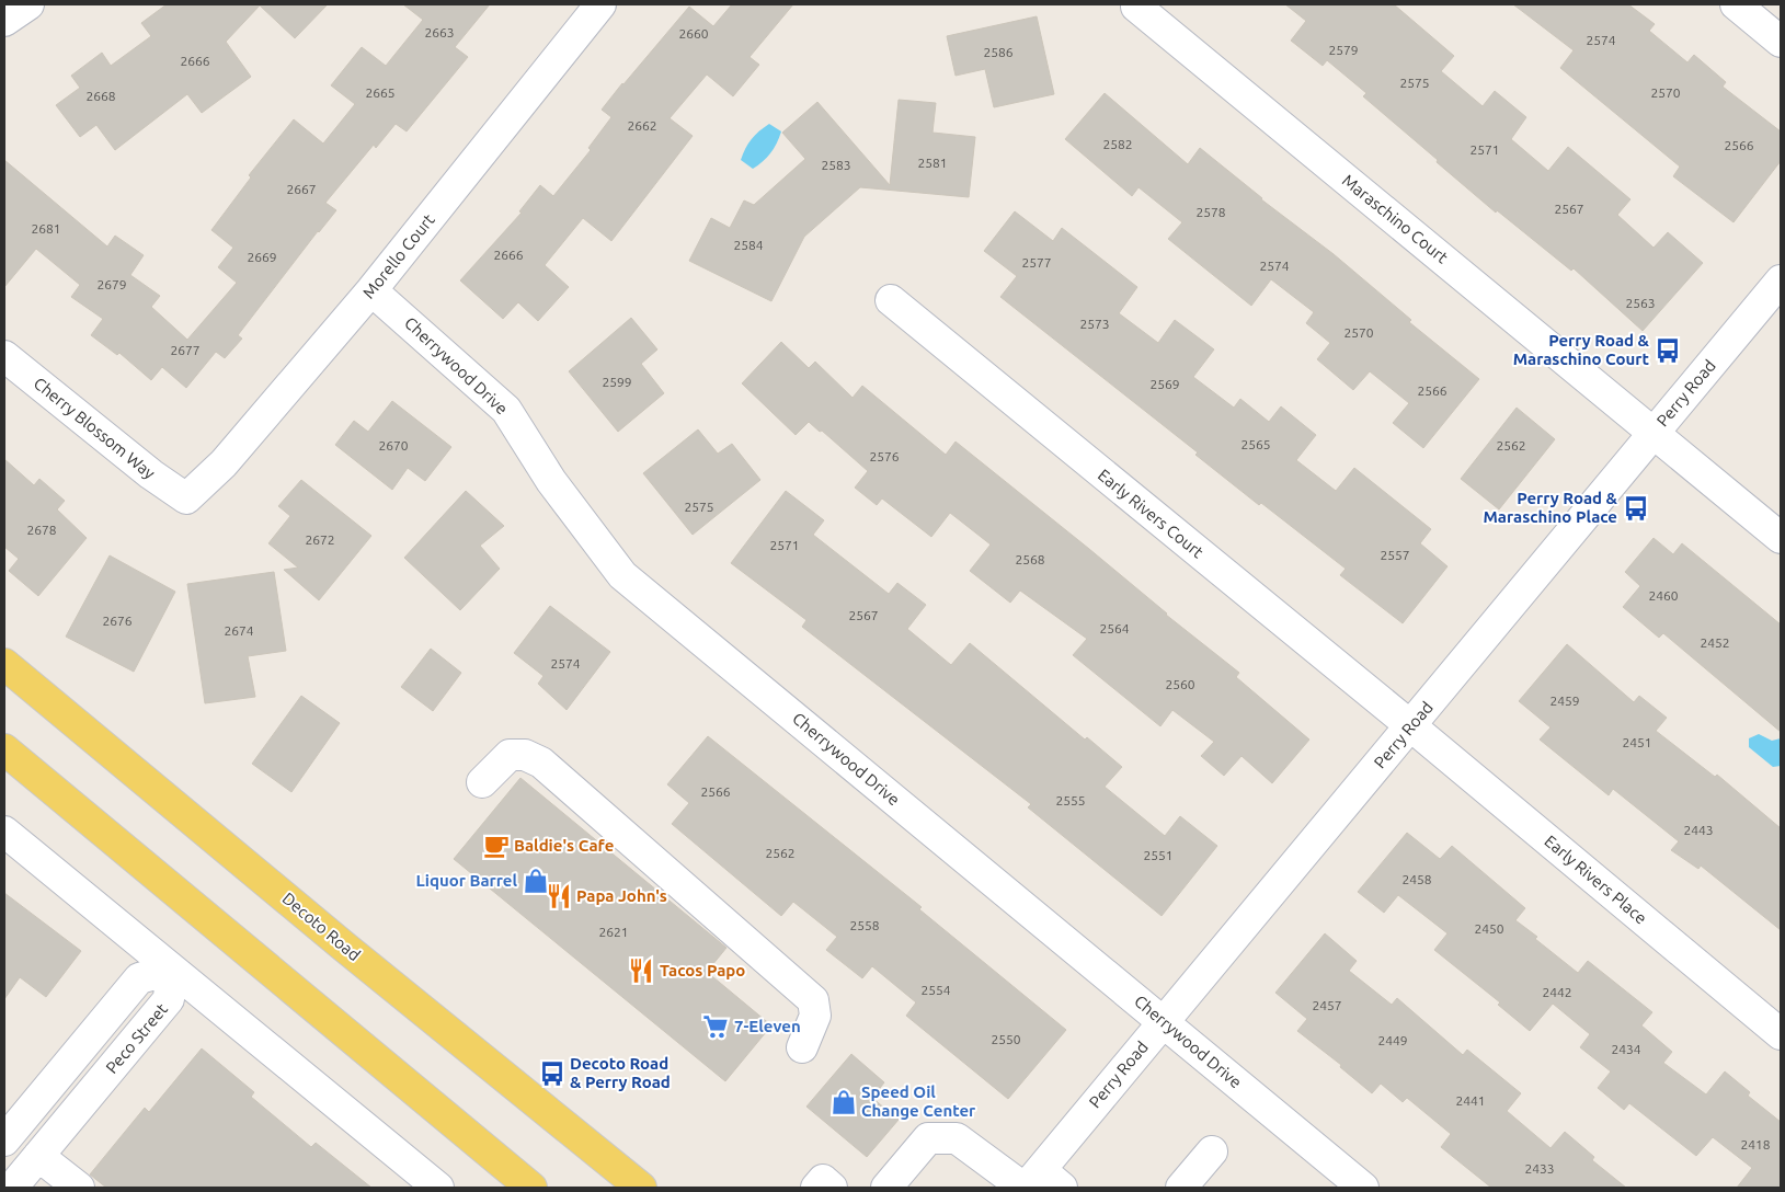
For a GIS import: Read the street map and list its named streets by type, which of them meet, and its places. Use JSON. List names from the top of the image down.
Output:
{
  "streets": {
    "main road": ["Decoto Road"],
    "street": [
      "Maraschino Court",
      "Morello Court",
      "Cherrywood Drive",
      "Perry Road",
      "Cherry Blossom Way",
      "Early Rivers Court",
      "Early Rivers Place",
      "Peco Street"
    ]
  },
  "crossings": [
    ["Maraschino Court", "Perry Road"],
    ["Morello Court", "Cherrywood Drive"],
    ["Morello Court", "Cherry Blossom Way"],
    ["Cherrywood Drive", "Perry Road"],
    ["Perry Road", "Early Rivers Court"],
    ["Perry Road", "Early Rivers Place"],
    ["Early Rivers Court", "Early Rivers Place"]
  ],
  "places": {
    "bus stop": ["Perry Road & Maraschino Court", "Perry Road & Maraschino Place", "Decoto Road & Perry Road"],
    "cafe": ["Baldie's Cafe"],
    "shop": ["Liquor Barrel", "Speed Oil Change Center"],
    "restaurant": ["Papa John's", "Tacos Papo"],
    "supermarket": ["7-Eleven"]
  },
  "house_numbers": [
    "2663",
    "2660",
    "2574",
    "2579",
    "2586",
    "2666",
    "2575",
    "2665",
    "2570",
    "2668",
    "2662",
    "2582",
    "2566",
    "2571",
    "2581",
    "2583",
    "2667",
    "2567",
    "2578",
    "2681",
    "2584",
    "2666",
    "2669",
    "2577",
    "2574",
    "2679",
    "2563",
    "2573",
    "2570",
    "2677",
    "2599",
    "2569",
    "2566",
    "2565",
    "2670",
    "2562",
    "2576",
    "2575",
    "2678",
    "2672",
    "2571",
    "2557",
    "2568",
    "2460",
    "2567",
    "2676",
    "2564",
    "2674",
    "2452",
    "2574",
    "2560",
    "2459",
    "2451",
    "2566",
    "2555",
    "2443",
    "2562",
    "2551",
    "2458",
    "2558",
    "2450",
    "2621",
    "2554",
    "2442",
    "2457",
    "2550",
    "2449",
    "2434",
    "2441",
    "2418",
    "2433"
  ]
}
